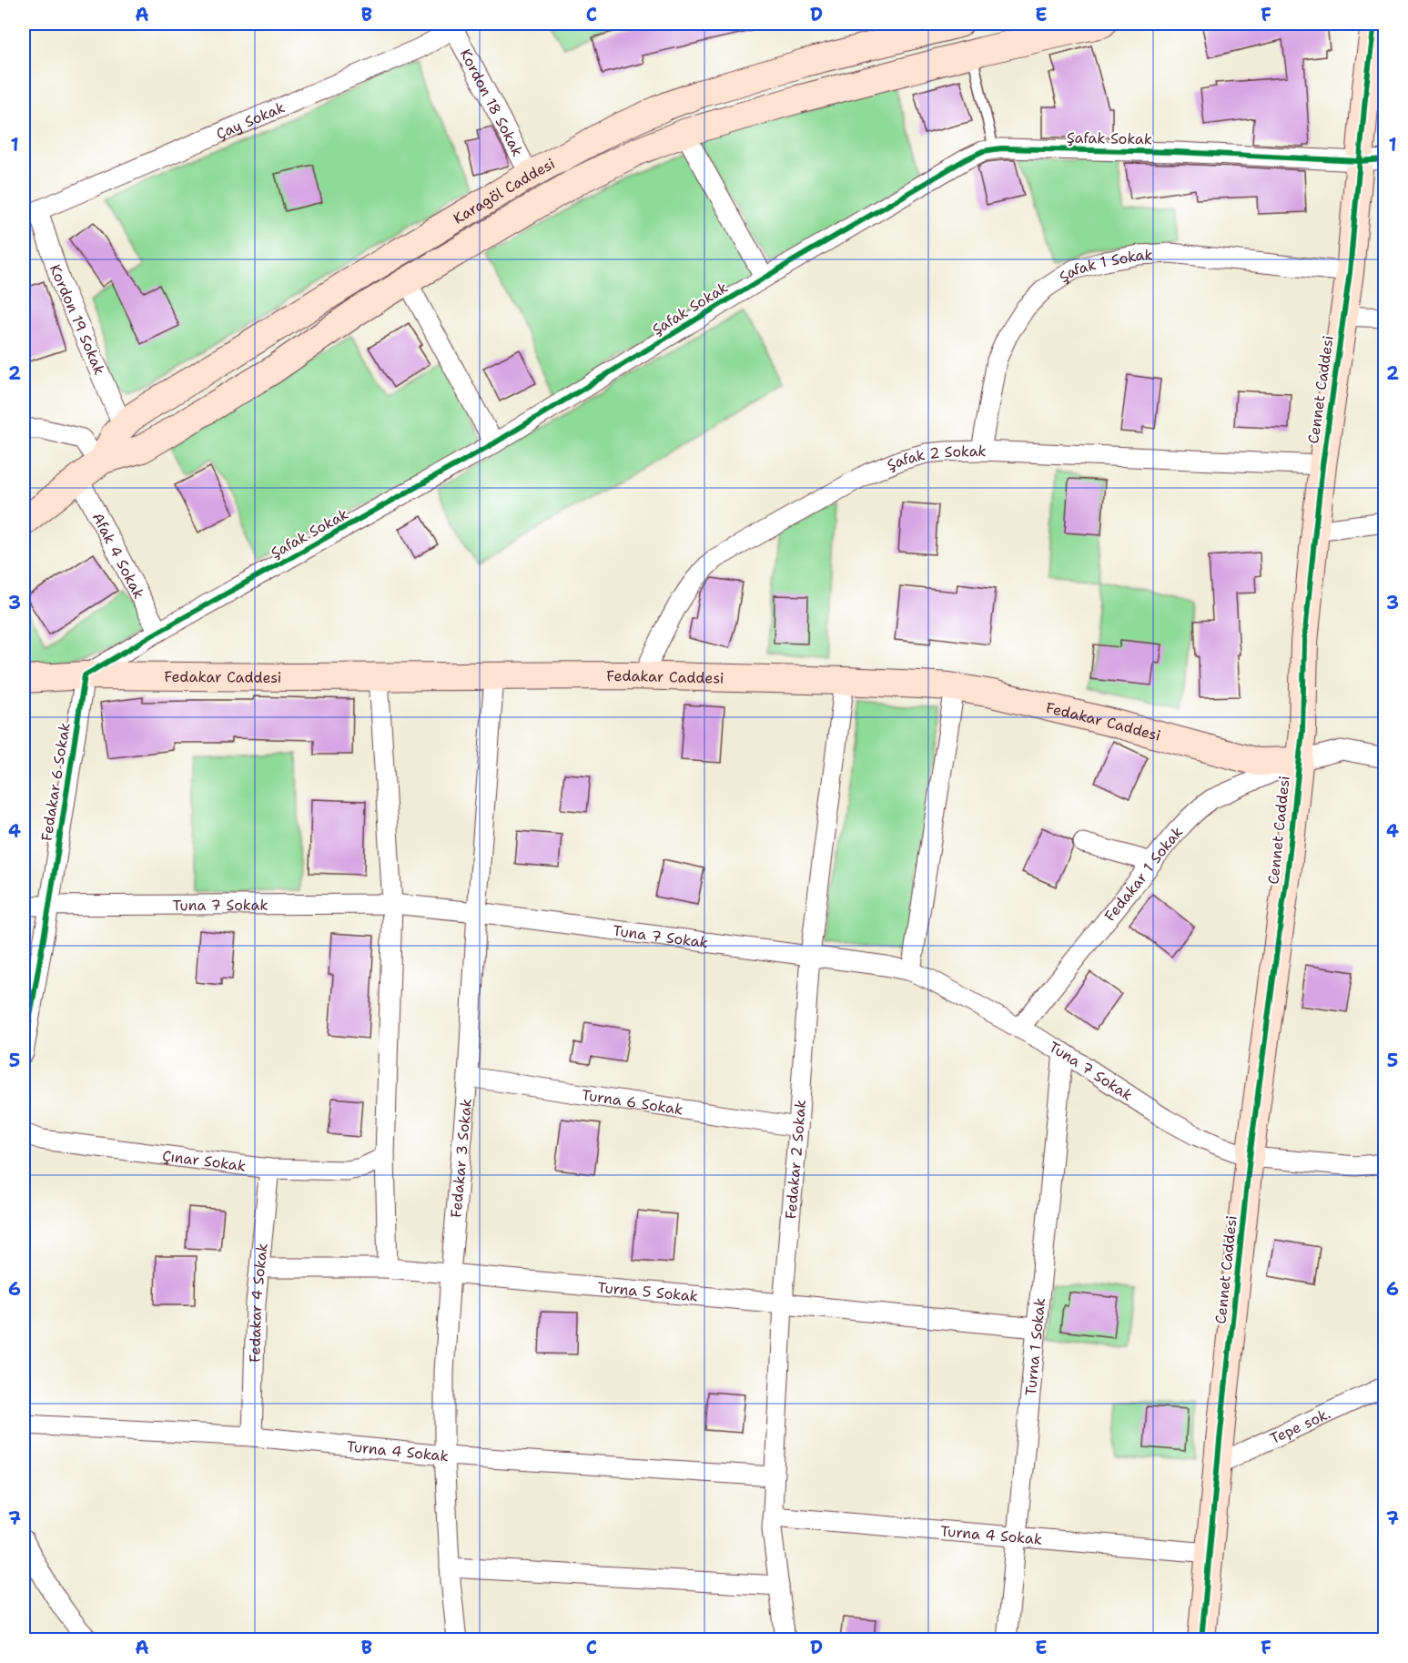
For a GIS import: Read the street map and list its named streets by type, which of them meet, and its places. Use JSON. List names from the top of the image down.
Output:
{
  "streets": {
    "street": [
      "Kordon 18 Sokak",
      "Çay Sokak",
      "Şafak Sokak",
      "Karagöl Caddesi",
      "Şafak 1 Sokak",
      "Kordon 19 Sokak",
      "Cennet Caddesi",
      "Şafak 2 Sokak",
      "Afak 4 Sokak",
      "Fedakar Caddesi",
      "Fedakar 6 Sokak",
      "Fedakar 1 Sokak",
      "Tuna 7 Sokak",
      "Turna 6 Sokak",
      "Fedakar 3 Sokak",
      "Çınar Sokak",
      "Fedakar 2 Sokak",
      "Turna 5 Sokak",
      "Fedakar 4 Sokak",
      "Turna 1 Sokak",
      "Tepe sok.",
      "Turna 4 Sokak"
    ]
  },
  "crossings": [
    ["Kordon 18 Sokak", "Çay Sokak"],
    ["Kordon 18 Sokak", "Karagöl Caddesi"],
    ["Çay Sokak", "Kordon 19 Sokak"],
    ["Şafak Sokak", "Cennet Caddesi"],
    ["Şafak Sokak", "Afak 4 Sokak"],
    ["Şafak Sokak", "Fedakar Caddesi"],
    ["Şafak Sokak", "Fedakar 6 Sokak"],
    ["Karagöl Caddesi", "Kordon 19 Sokak"],
    ["Şafak 1 Sokak", "Cennet Caddesi"],
    ["Şafak 1 Sokak", "Şafak 2 Sokak"],
    ["Cennet Caddesi", "Şafak 2 Sokak"],
    ["Cennet Caddesi", "Fedakar Caddesi"],
    ["Cennet Caddesi", "Fedakar 1 Sokak"],
    ["Cennet Caddesi", "Tuna 7 Sokak"],
    ["Cennet Caddesi", "Tepe sok."],
    ["Cennet Caddesi", "Turna 4 Sokak"],
    ["Şafak 2 Sokak", "Fedakar Caddesi"],
    ["Fedakar Caddesi", "Fedakar 6 Sokak"],
    ["Fedakar Caddesi", "Fedakar 1 Sokak"],
    ["Fedakar Caddesi", "Fedakar 3 Sokak"],
    ["Fedakar Caddesi", "Fedakar 2 Sokak"],
    ["Fedakar 6 Sokak", "Tuna 7 Sokak"],
    ["Fedakar 1 Sokak", "Tuna 7 Sokak"],
    ["Tuna 7 Sokak", "Fedakar 3 Sokak"],
    ["Tuna 7 Sokak", "Fedakar 2 Sokak"],
    ["Tuna 7 Sokak", "Turna 1 Sokak"],
    ["Turna 6 Sokak", "Fedakar 3 Sokak"],
    ["Turna 6 Sokak", "Fedakar 2 Sokak"],
    ["Fedakar 3 Sokak", "Turna 5 Sokak"],
    ["Fedakar 3 Sokak", "Turna 4 Sokak"],
    ["Çınar Sokak", "Fedakar 4 Sokak"],
    ["Fedakar 2 Sokak", "Turna 5 Sokak"],
    ["Fedakar 2 Sokak", "Turna 4 Sokak"],
    ["Turna 5 Sokak", "Fedakar 4 Sokak"],
    ["Turna 5 Sokak", "Turna 1 Sokak"],
    ["Fedakar 4 Sokak", "Turna 4 Sokak"],
    ["Turna 1 Sokak", "Turna 4 Sokak"]
  ],
  "grid": {
    "columns": [
      "A",
      "B",
      "C",
      "D",
      "E",
      "F"
    ],
    "rows": [
      "1",
      "2",
      "3",
      "4",
      "5",
      "6",
      "7"
    ]
  }
}
